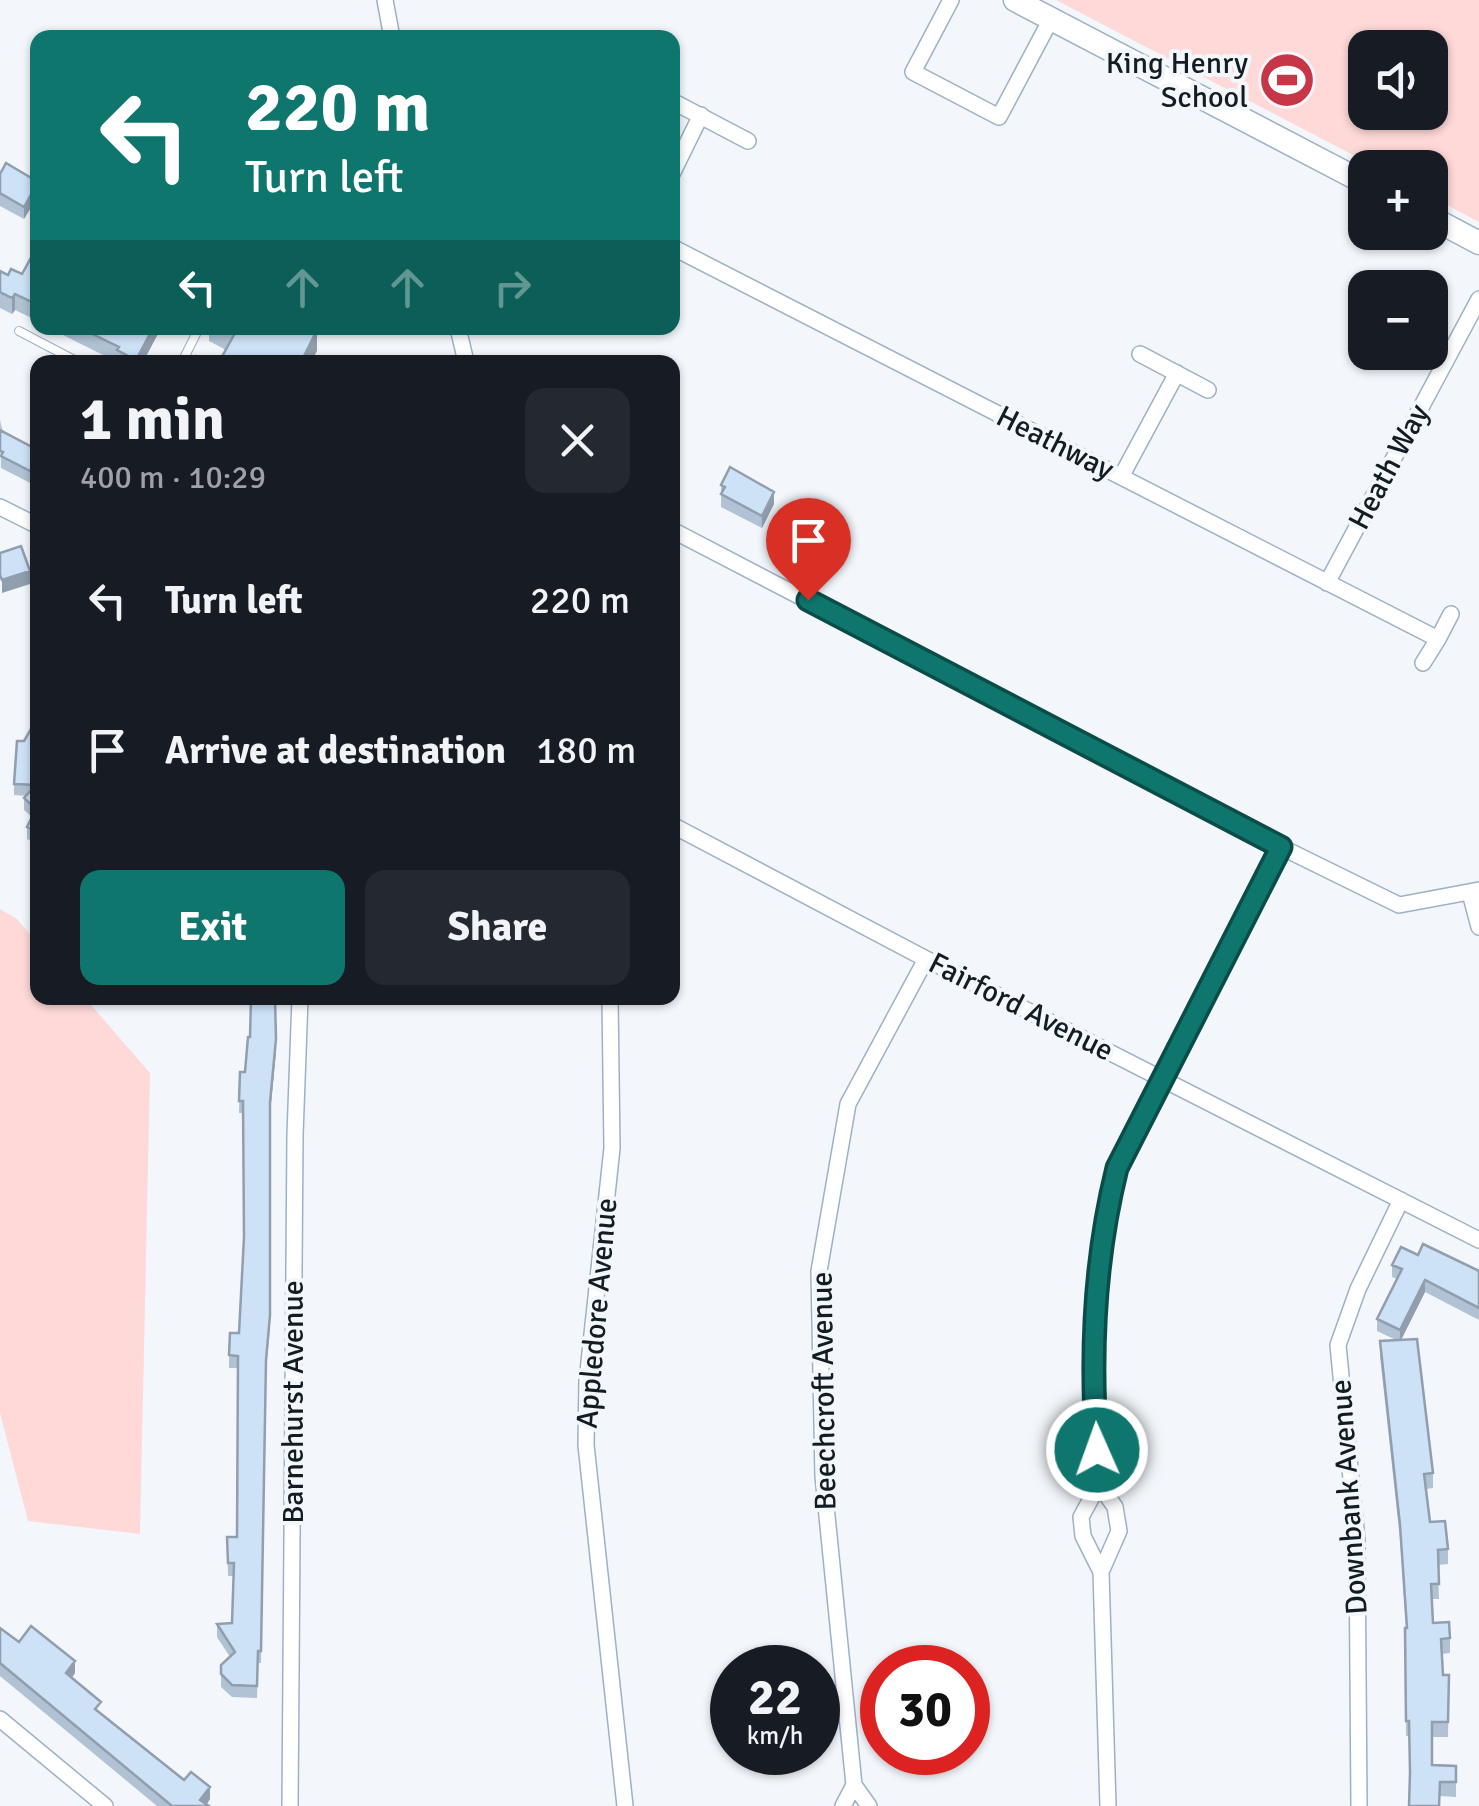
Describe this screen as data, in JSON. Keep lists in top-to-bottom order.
{
  "streets": {
    "street": [
      "Heathway",
      "Heath Way",
      "Fairford Avenue",
      "Appledore Avenue",
      "Beechcroft Avenue",
      "Barnehurst Avenue",
      "Downbank Avenue"
    ]
  },
  "crossings": [
    ["Heathway", "Heath Way"],
    ["Fairford Avenue", "Beechcroft Avenue"],
    ["Fairford Avenue", "Downbank Avenue"]
  ],
  "places": {
    "sports": ["King Henry School"]
  },
  "page": {
    "map_buttons": ["+", "−"],
    "turn": ["220 m", "Turn left"],
    "heading": ["1 min", "400 m · 10:29"],
    "list": [
      {
        "name": "Turn left",
        "value": "220 m"
      },
      {
        "name": "Arrive at destination",
        "value": "180 m"
      }
    ],
    "buttons": ["Exit", "Share"],
    "speed": "22 km/h",
    "limit": "30"
  }
}
